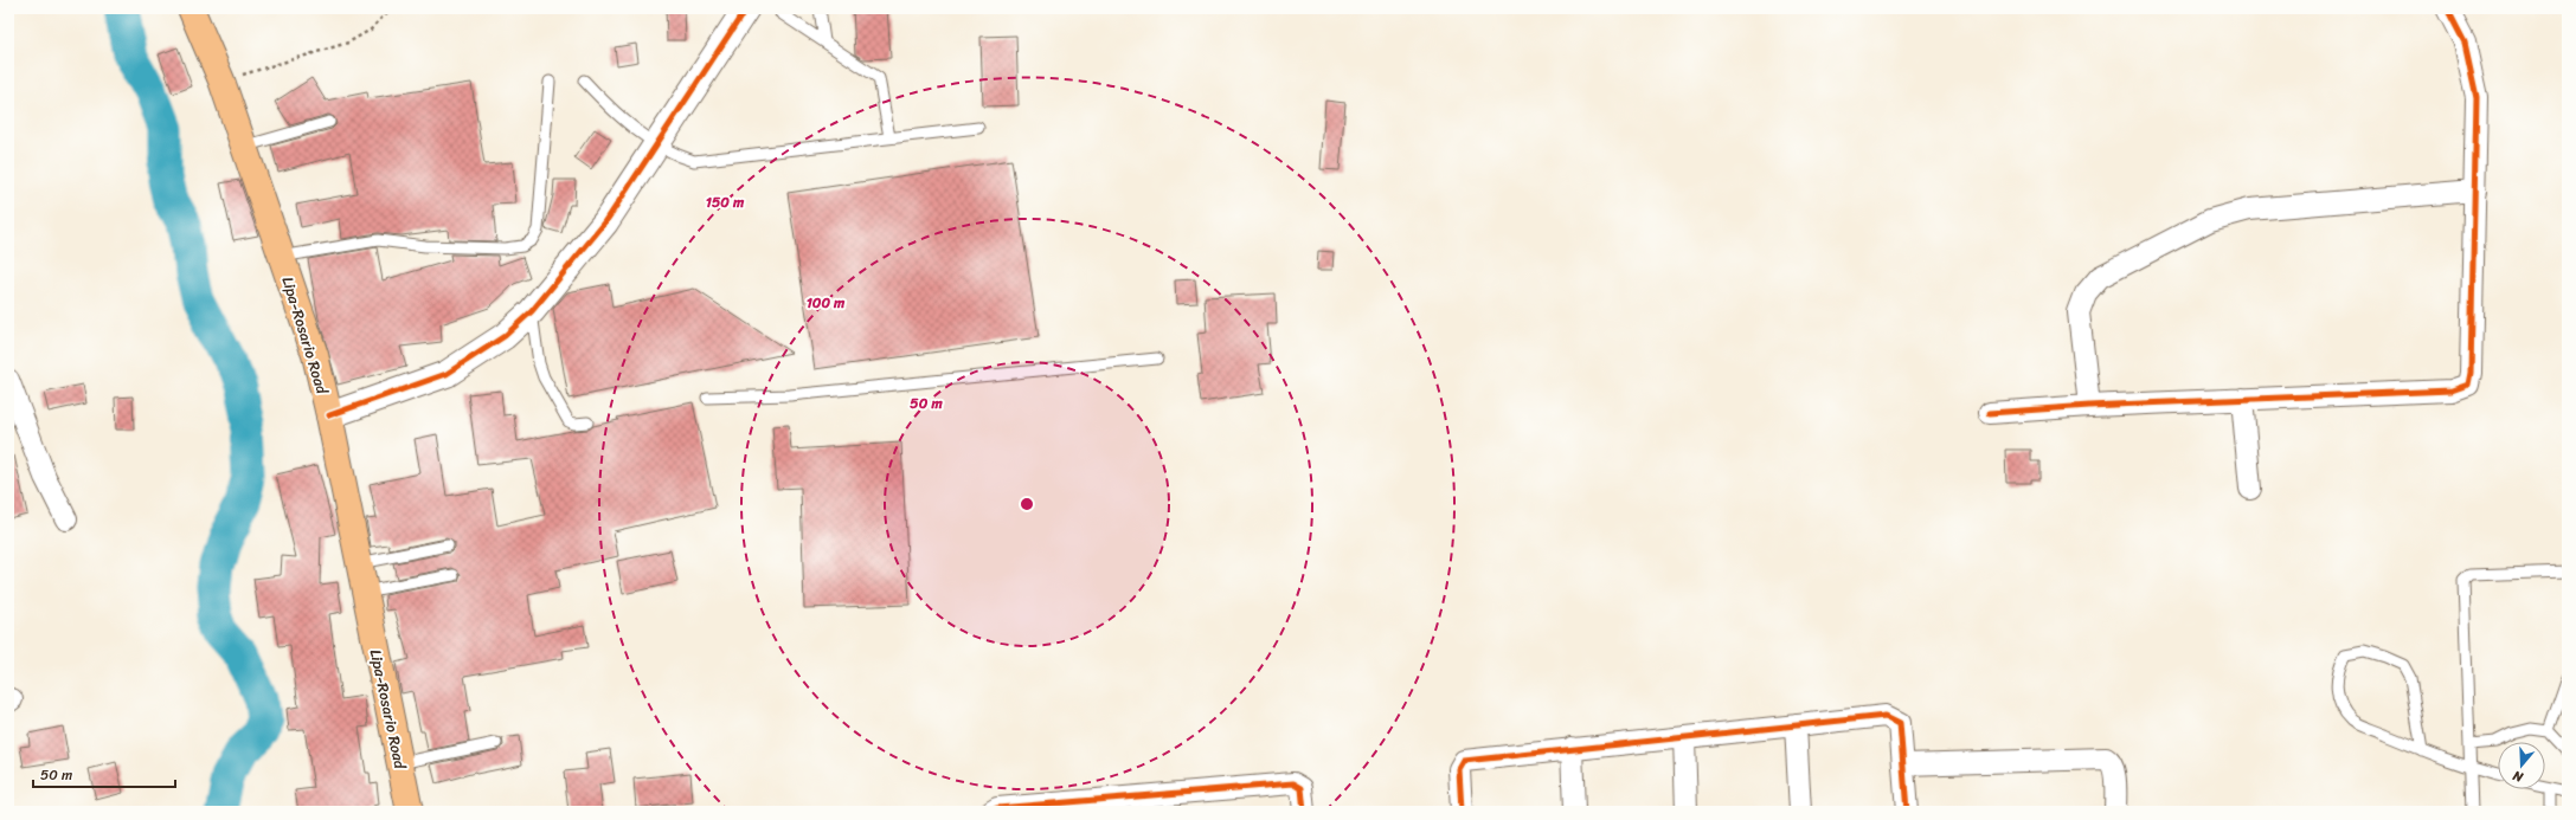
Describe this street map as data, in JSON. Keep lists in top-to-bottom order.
{
  "streets": {
    "main road": ["Lipa-Rosario Road"]
  },
  "scale_bar": "50 m",
  "north": "bottom",
  "rings": ["150 m", "100 m", "50 m"]
}
